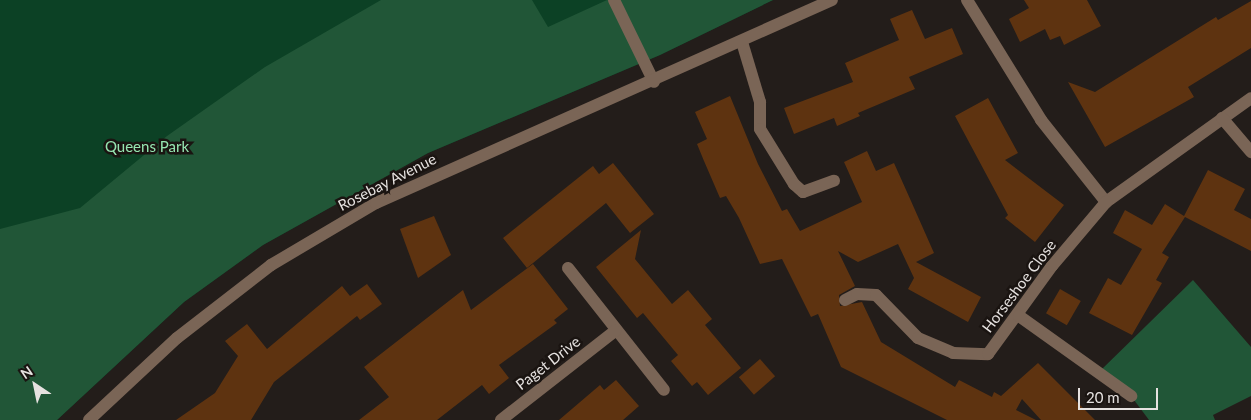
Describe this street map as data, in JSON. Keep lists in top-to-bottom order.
{
  "streets": {
    "street": ["Rosebay Avenue", "Horseshoe Close", "Paget Drive"]
  },
  "parks": ["Queens Park"],
  "scale_bar": "20 m",
  "north": "top left"
}
